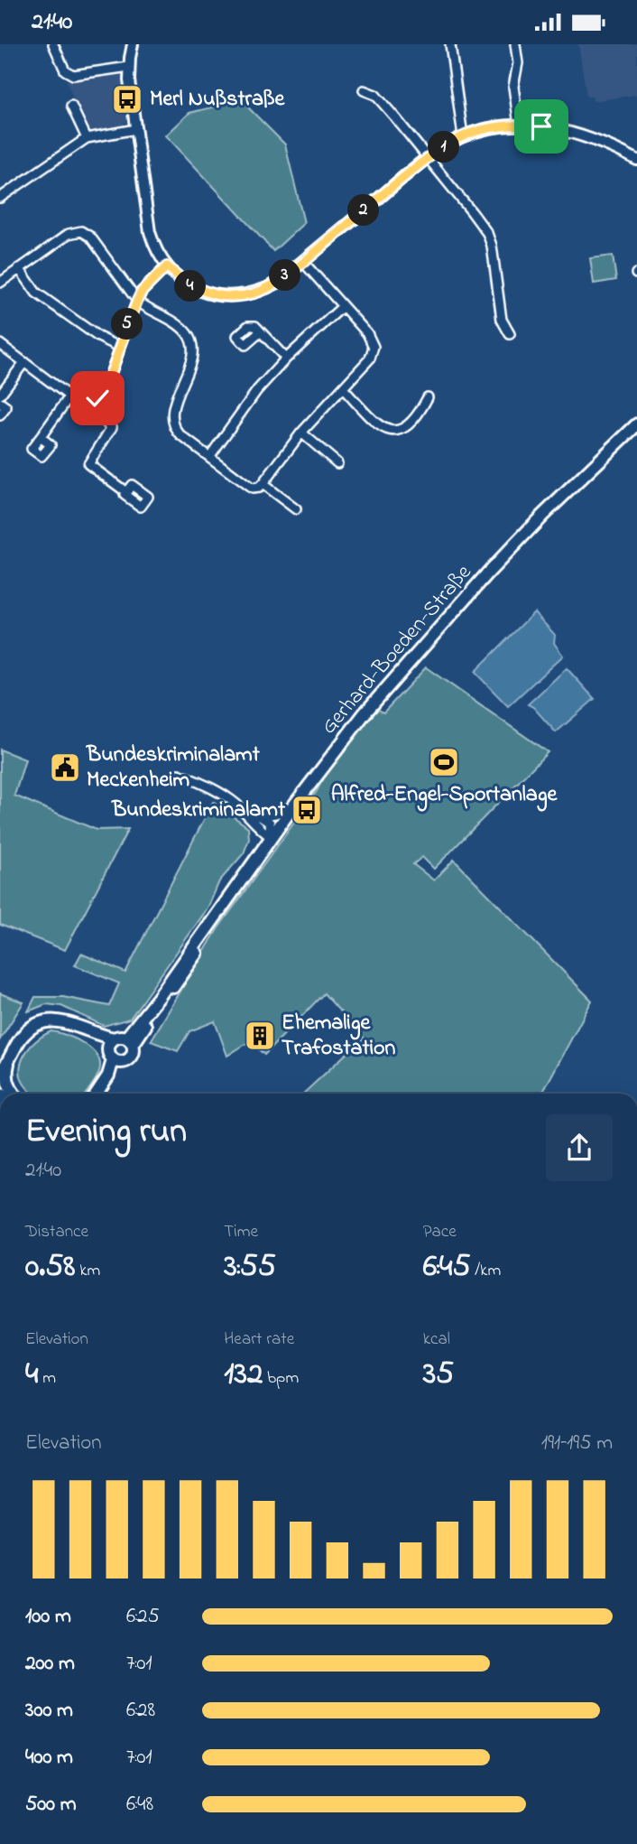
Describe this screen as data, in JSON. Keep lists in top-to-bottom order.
{
  "streets": {
    "main road": ["Gerhard-Boeden-Straße"]
  },
  "places": {
    "bus stop": ["Merl Nußstraße", "Bundeskriminalamt"],
    "sports": ["Alfred-Engel-Sportanlage"],
    "public building": ["Bundeskriminalamt Meckenheim"],
    "building": ["Ehemalige Trafostation"]
  },
  "page": {
    "status": "21:40",
    "pins": [
      "1",
      "2",
      "3",
      "4",
      "5"
    ],
    "heading": ["Evening run", "21:40"],
    "stats": [
      ["Distance", "0.58 km"],
      ["Time", "3:55"],
      ["Pace", "6:45 /km"],
      ["Elevation", "4 m"],
      ["Heart rate", "132 bpm"],
      ["kcal", "35"]
    ],
    "chart": ["Elevation", "191–195 m"],
    "list": [
      {
        "name": "100 m",
        "note": "6:25"
      },
      {
        "name": "200 m",
        "note": "7:01"
      },
      {
        "name": "300 m",
        "note": "6:28"
      },
      {
        "name": "400 m",
        "note": "7:01"
      },
      {
        "name": "500 m",
        "note": "6:48"
      }
    ]
  }
}
